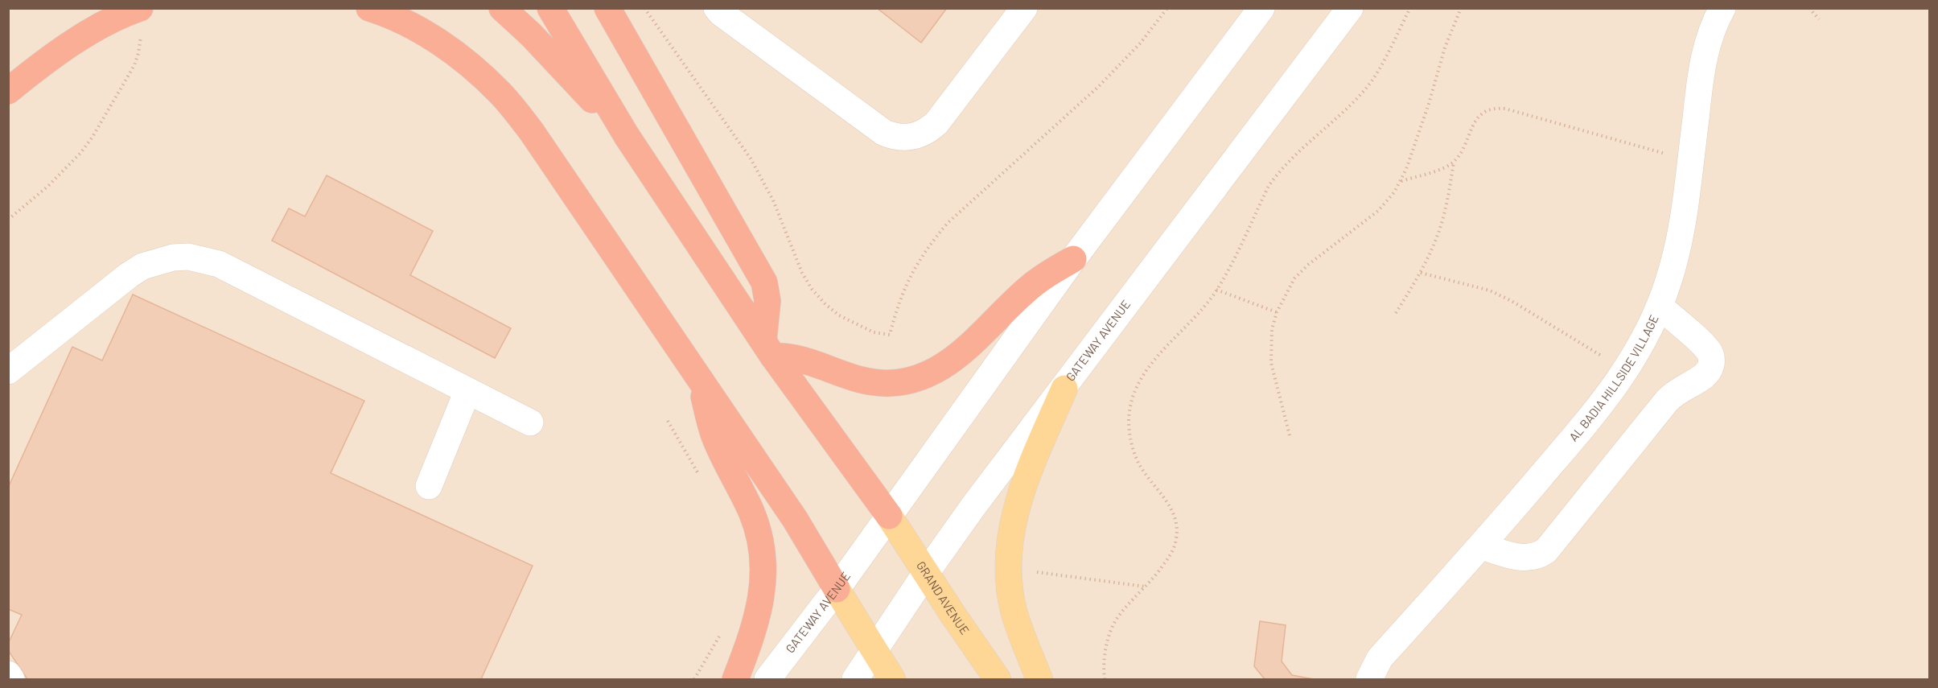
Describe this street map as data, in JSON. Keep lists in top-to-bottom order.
{
  "streets": {
    "main road": ["GRAND AVENUE"],
    "street": ["GATEWAY AVENUE", "AL BADIA HILLSIDE VILLAGE"]
  },
  "crossings": [
    ["GATEWAY AVENUE", "GRAND AVENUE"]
  ]
}
